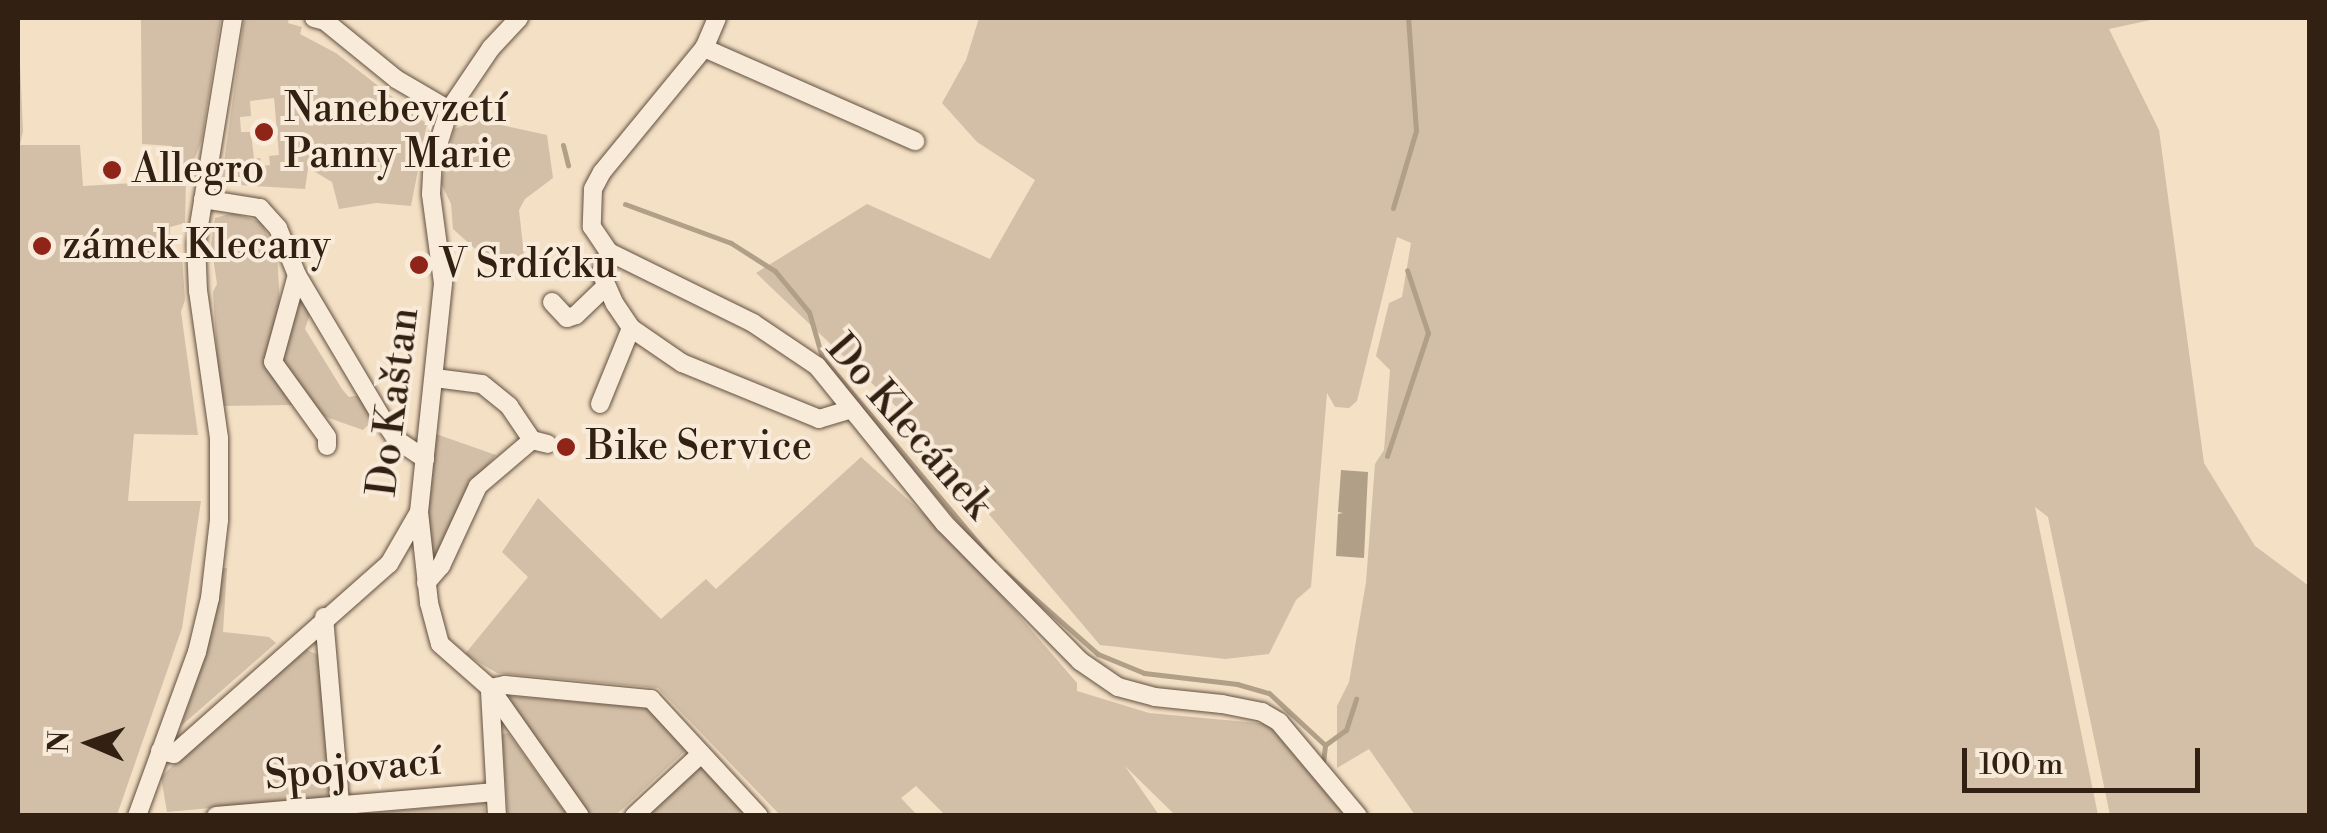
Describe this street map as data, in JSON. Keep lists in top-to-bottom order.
{
  "streets": {
    "street": ["Do Kaštan", "Do Klecánek", "Spojovací"]
  },
  "places": [
    "Nanebevzetí Panny Marie",
    "Allegro",
    "zámek Klecany",
    "V Srdíčku",
    "Bike Service"
  ],
  "scale_bar": "100 m",
  "north": "left"
}
